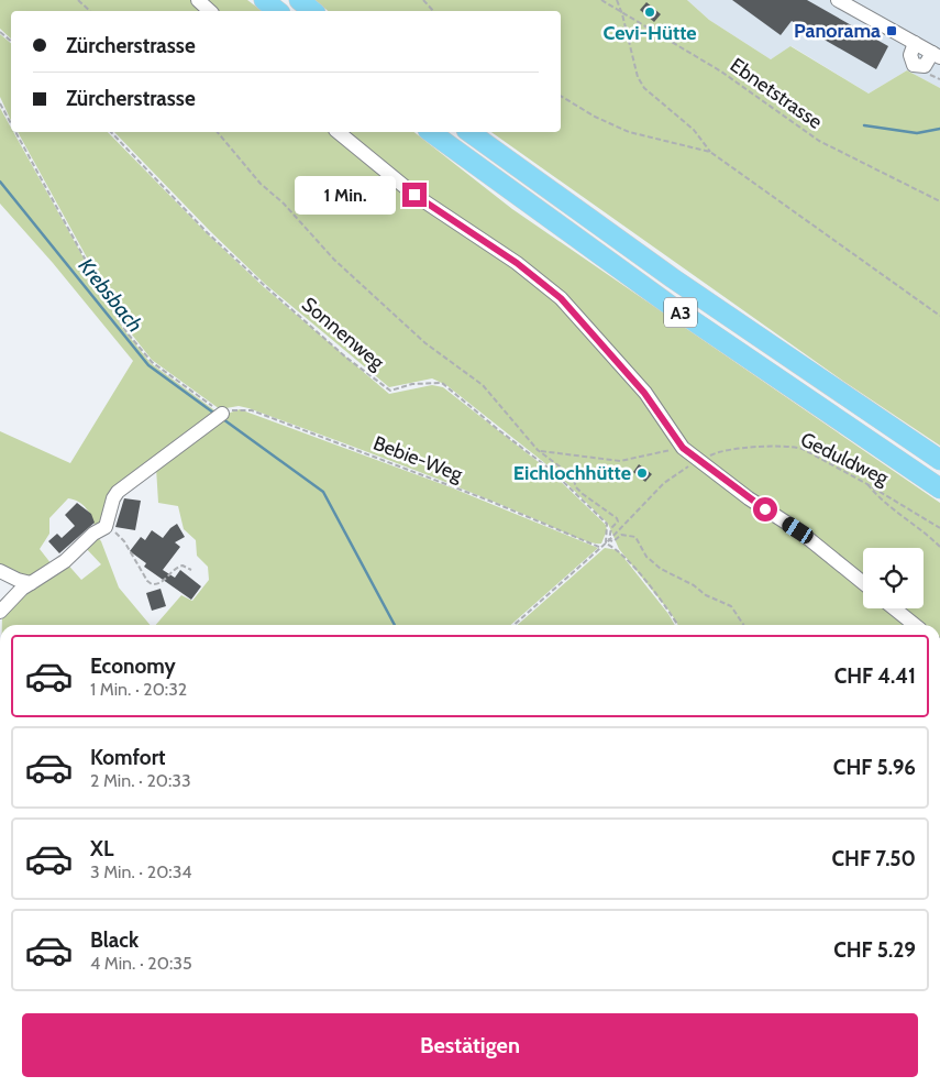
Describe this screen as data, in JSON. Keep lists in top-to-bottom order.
{
  "streets": {
    "highway": ["A3"],
    "path": [
      "Ebnetstrasse",
      "Sonnenweg",
      "Bebie-Weg",
      "Geduldweg"
    ]
  },
  "crossings": [
    ["Sonnenweg", "Geduldweg"],
    ["Bebie-Weg", "Geduldweg"]
  ],
  "water": ["Krebsbach"],
  "places": {
    "other": ["Cevi-Hütte", "Eichlochhütte"],
    "transit": ["Panorama"]
  },
  "page": {
    "banner": ["Zürcherstrasse", "Zürcherstrasse"],
    "bubble": "1 Min.",
    "list": [
      {
        "name": "Economy",
        "note": "1 Min. · 20:32",
        "value": "CHF 4.41"
      },
      {
        "name": "Komfort",
        "note": "2 Min. · 20:33",
        "value": "CHF 5.96"
      },
      {
        "name": "XL",
        "note": "3 Min. · 20:34",
        "value": "CHF 7.50"
      },
      {
        "name": "Black",
        "note": "4 Min. · 20:35",
        "value": "CHF 5.29"
      }
    ],
    "buttons": "Bestätigen"
  }
}
